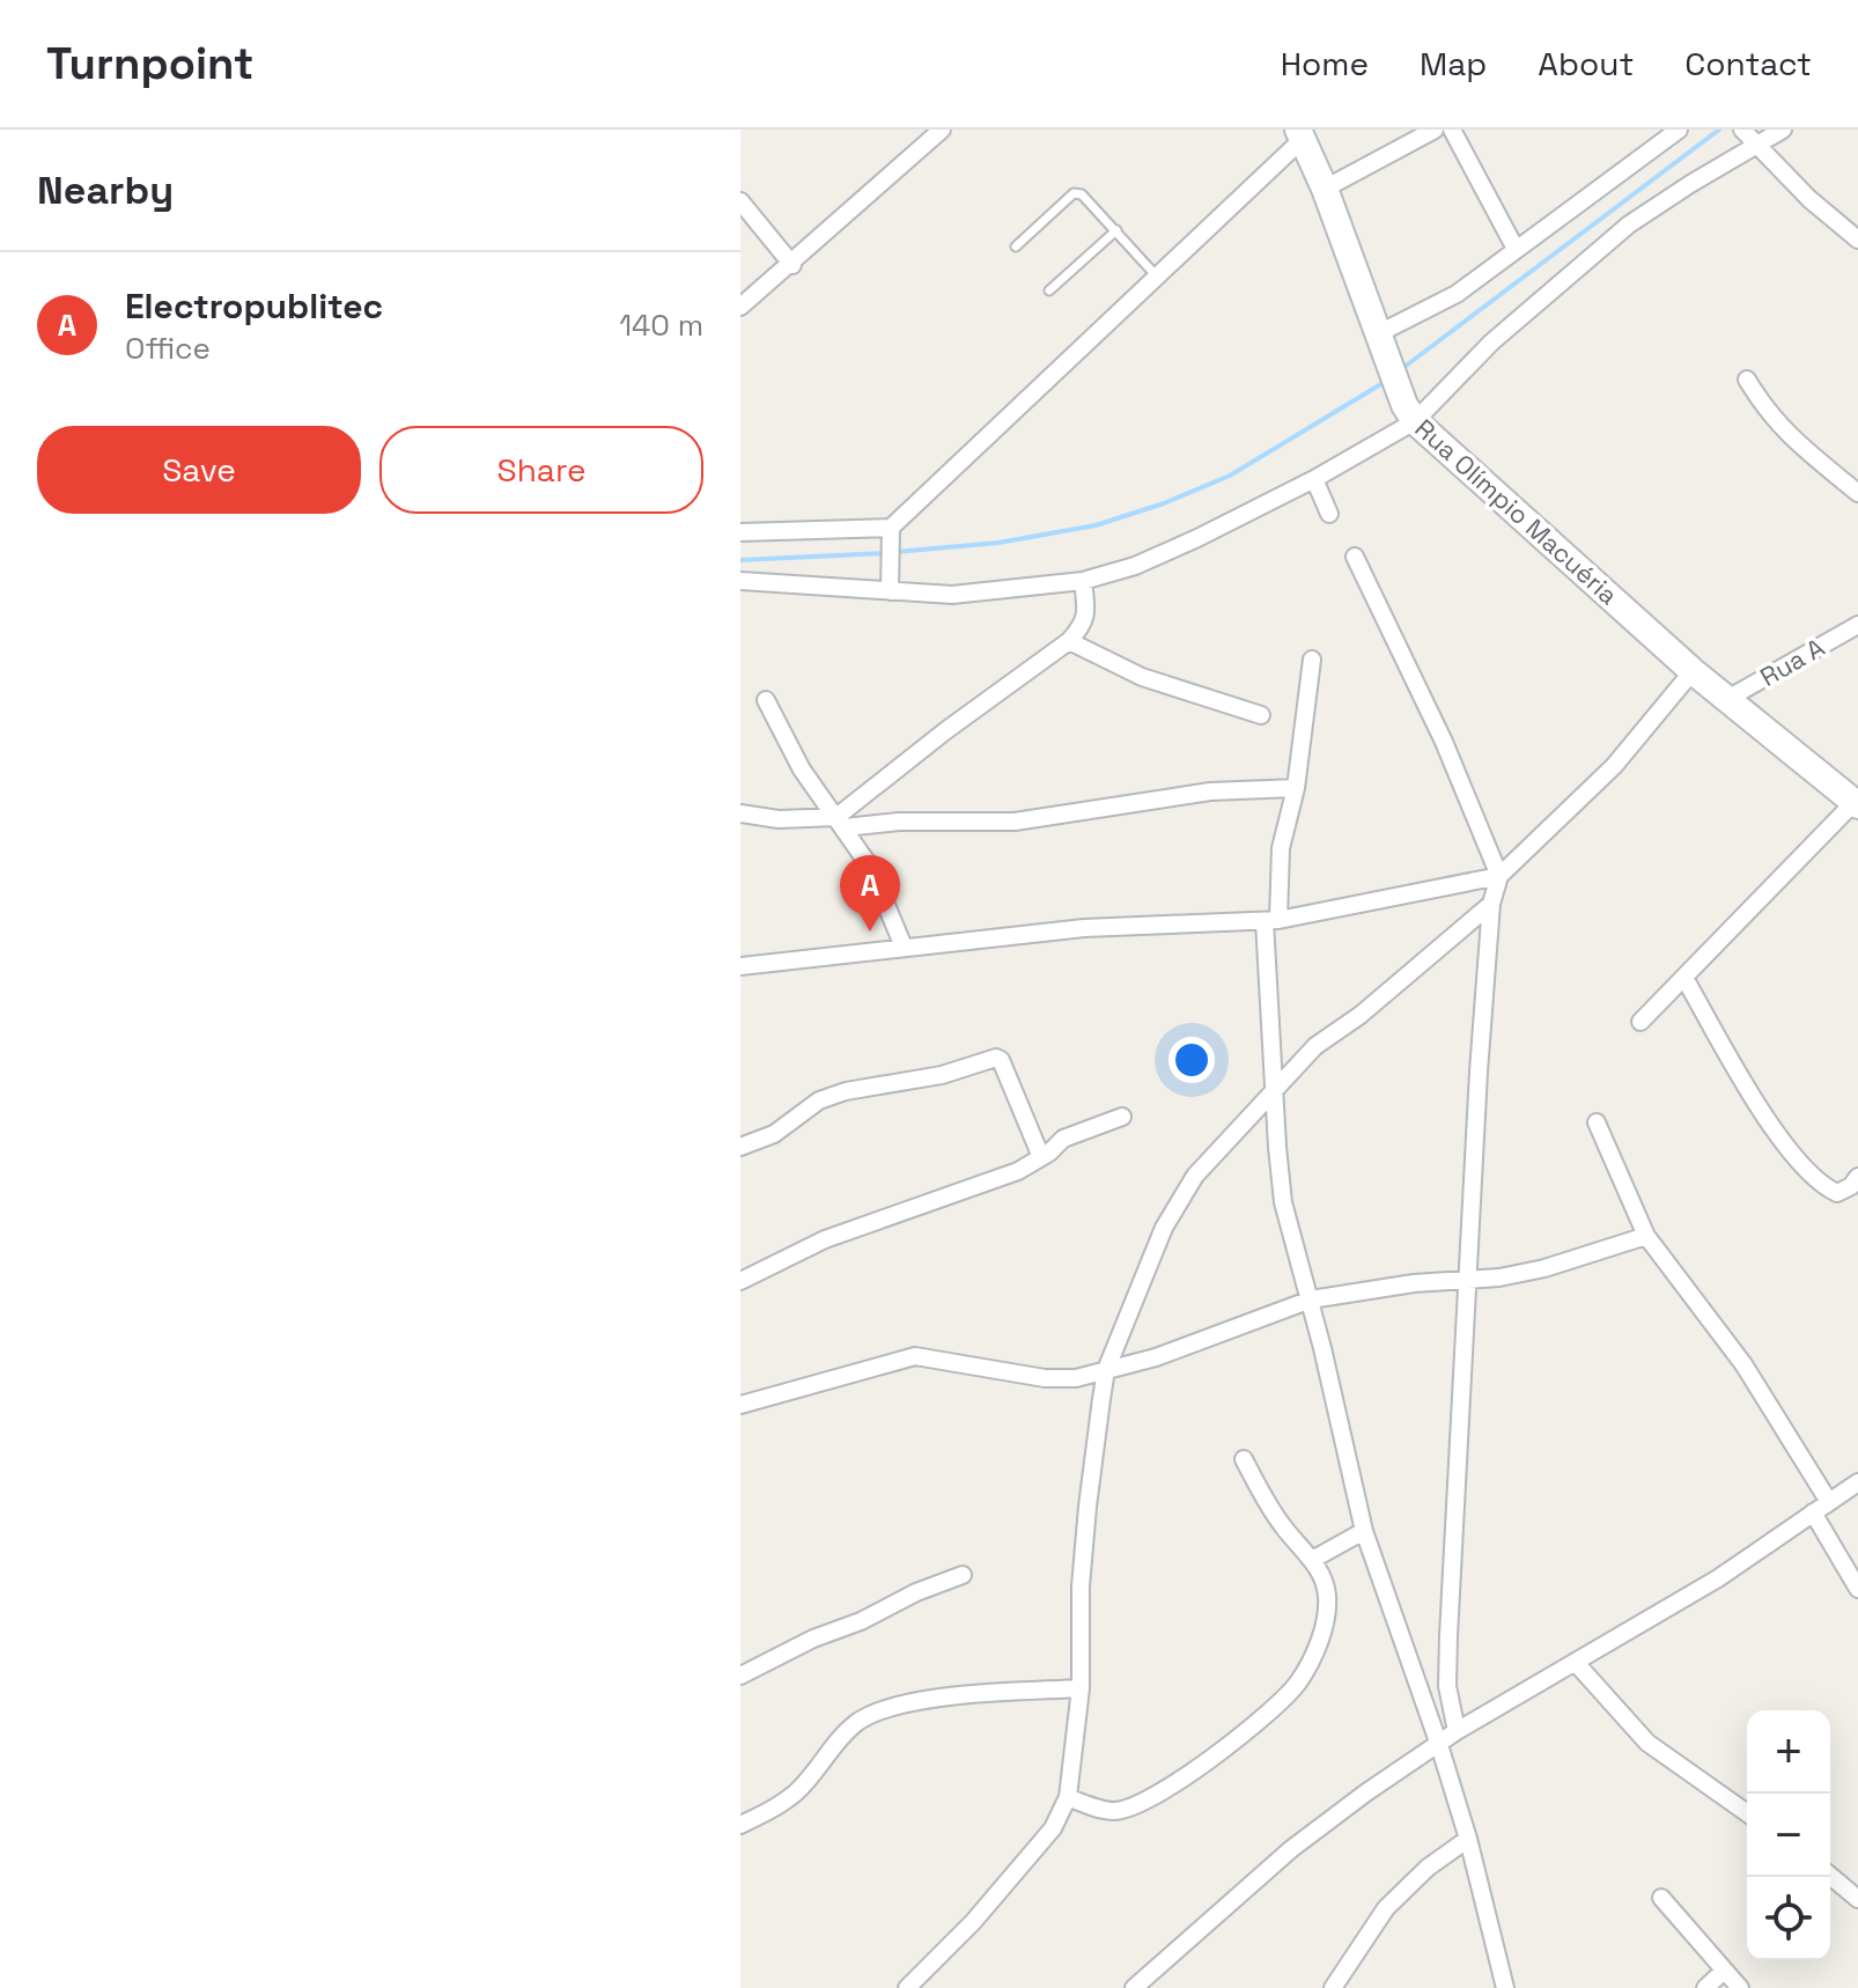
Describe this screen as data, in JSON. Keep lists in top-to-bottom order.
{
  "streets": {
    "street": ["Rua Olímpio Macuéria", "Rua A"]
  },
  "crossings": [
    ["Rua Olímpio Macuéria", "Rua A"]
  ],
  "page": {
    "header": "Turnpoint",
    "nav": [
      "Home",
      "Map",
      "About",
      "Contact"
    ],
    "heading": "Nearby",
    "list": [
      {
        "mark": "A",
        "name": "Electropublitec",
        "note": "Office",
        "value": "140 m"
      }
    ],
    "buttons": ["Save", "Share"],
    "pins": "A",
    "map_buttons": ["+", "−"]
  }
}
